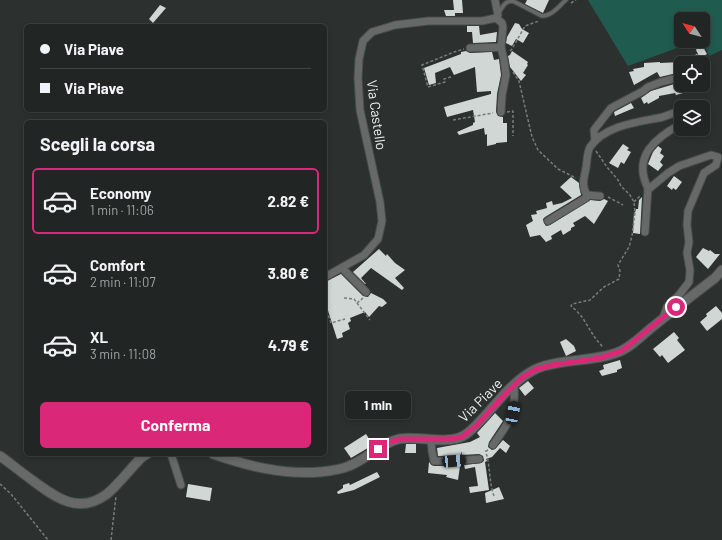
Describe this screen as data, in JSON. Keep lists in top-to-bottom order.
{
  "streets": {
    "street": ["Via Castello", "Via Piave"]
  },
  "north": "top left",
  "page": {
    "banner": ["Via Piave", "Via Piave"],
    "heading": "Scegli la corsa",
    "list": [
      {
        "name": "Economy",
        "note": "1 min · 11:06",
        "value": "2.82 €"
      },
      {
        "name": "Comfort",
        "note": "2 min · 11:07",
        "value": "3.80 €"
      },
      {
        "name": "XL",
        "note": "3 min · 11:08",
        "value": "4.79 €"
      }
    ],
    "bubble": "1 min",
    "buttons": "Conferma"
  }
}
